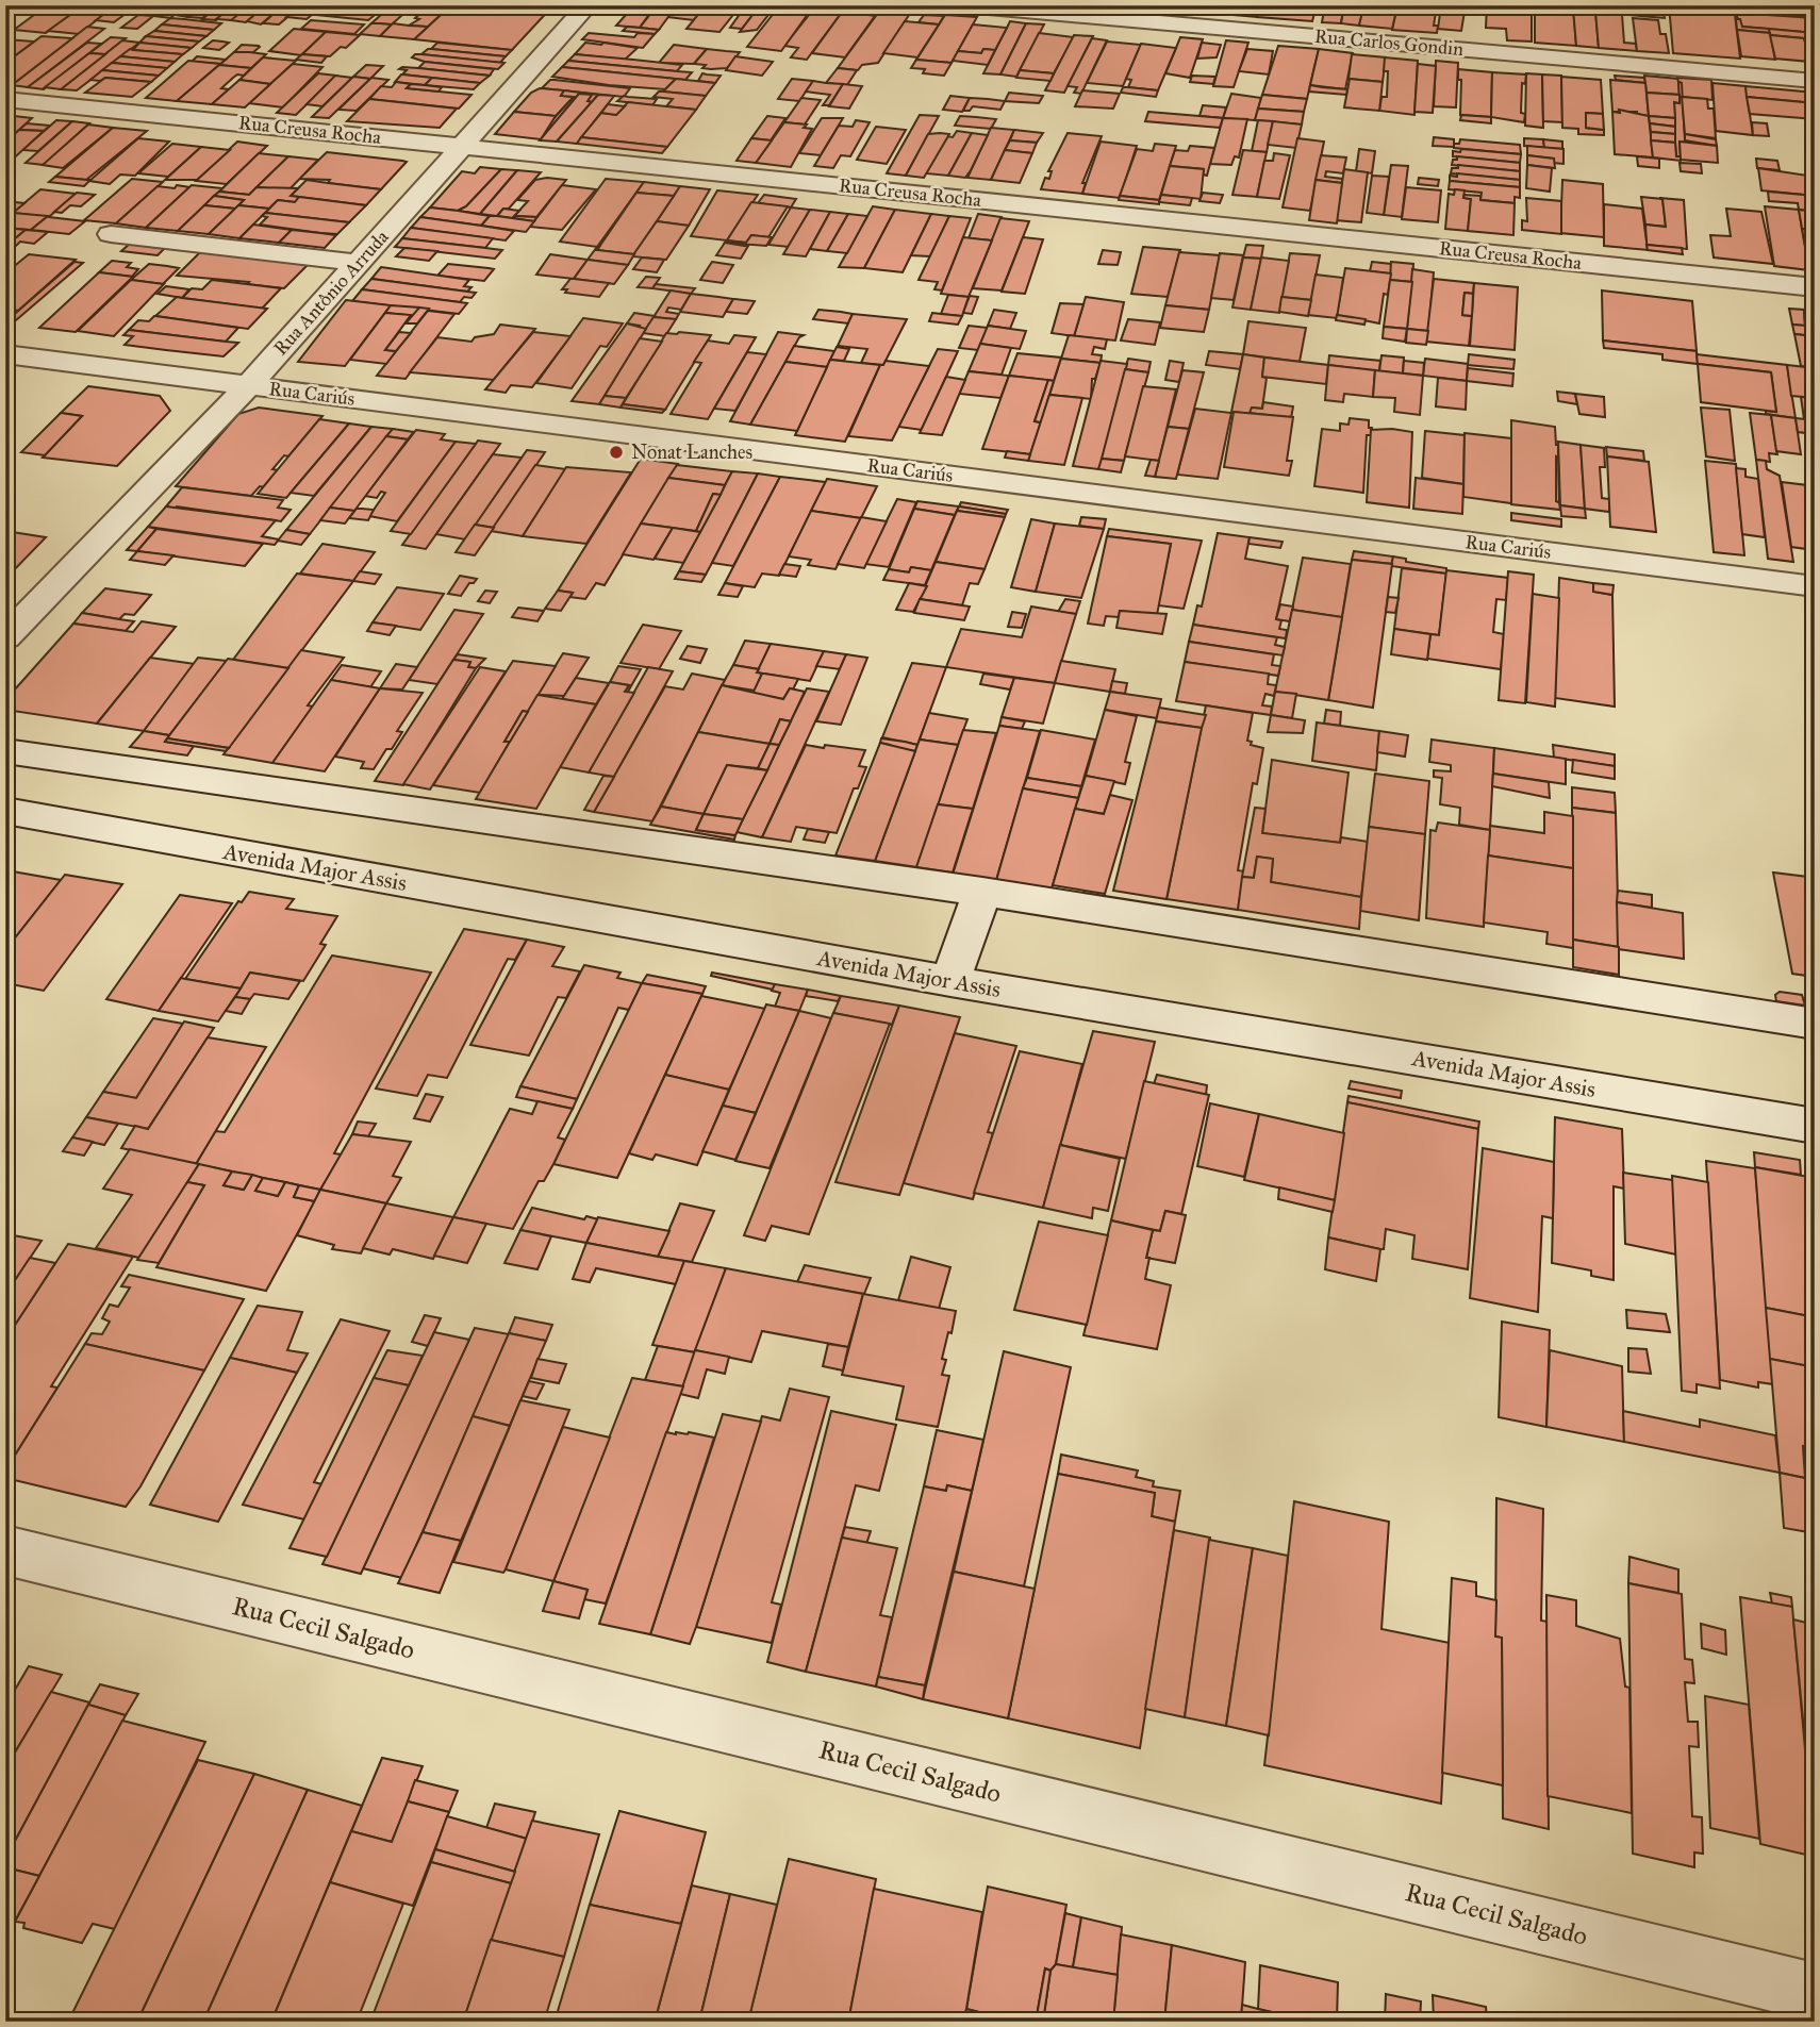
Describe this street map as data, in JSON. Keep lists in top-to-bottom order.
{
  "streets": {
    "street": [
      "Rua Carlos Gondin",
      "Rua Creusa Rocha",
      "Rua Antônio Arruda",
      "Rua Cariús",
      "Avenida Major Assis",
      "Rua Cecil Salgado"
    ]
  },
  "crossings": [
    ["Rua Creusa Rocha", "Rua Antônio Arruda"],
    ["Rua Antônio Arruda", "Rua Cariús"]
  ],
  "places": ["Nonat Lanches"]
}
